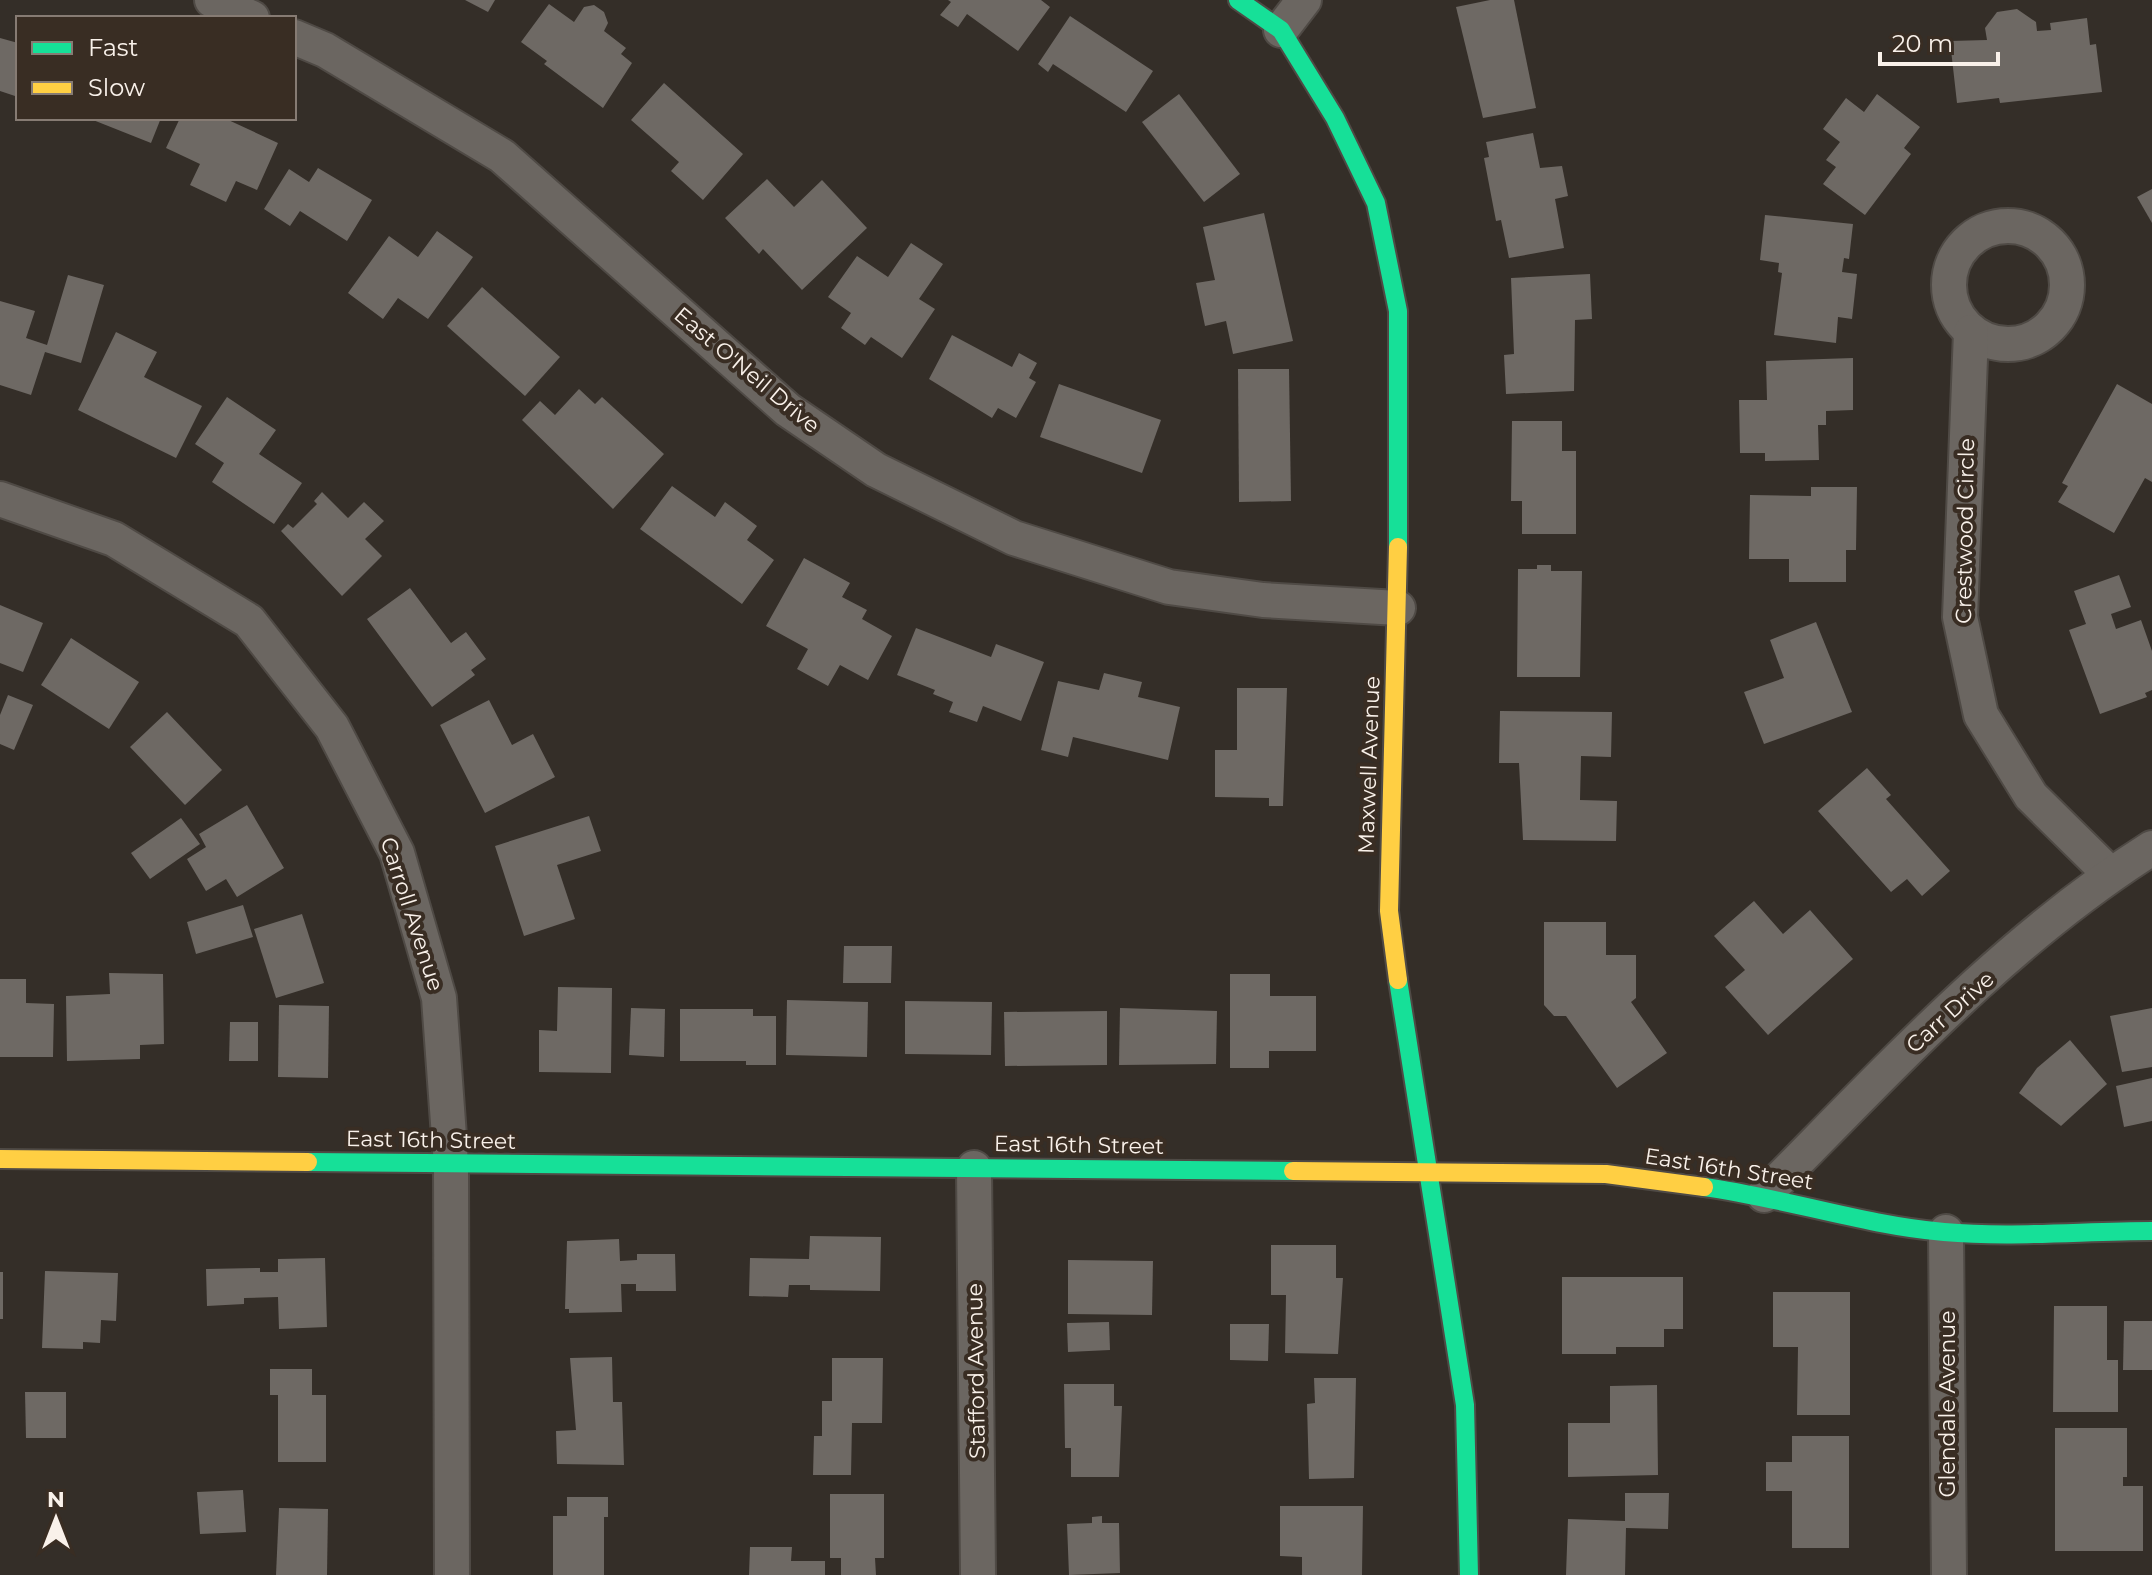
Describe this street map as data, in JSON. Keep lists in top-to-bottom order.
{
  "streets": {
    "street": [
      "East O'Neil Drive",
      "Crestwood Circle",
      "Maxwell Avenue",
      "Carroll Avenue",
      "Carr Drive",
      "East 16th Street",
      "Stafford Avenue",
      "Glendale Avenue"
    ]
  },
  "crossings": [
    ["East O'Neil Drive", "Maxwell Avenue"],
    ["Crestwood Circle", "Carr Drive"],
    ["Maxwell Avenue", "East 16th Street"],
    ["Carroll Avenue", "East 16th Street"],
    ["Carr Drive", "East 16th Street"],
    ["East 16th Street", "Stafford Avenue"],
    ["East 16th Street", "Glendale Avenue"]
  ],
  "legend": ["Fast", "Slow"],
  "scale_bar": "20 m",
  "north": "top"
}
